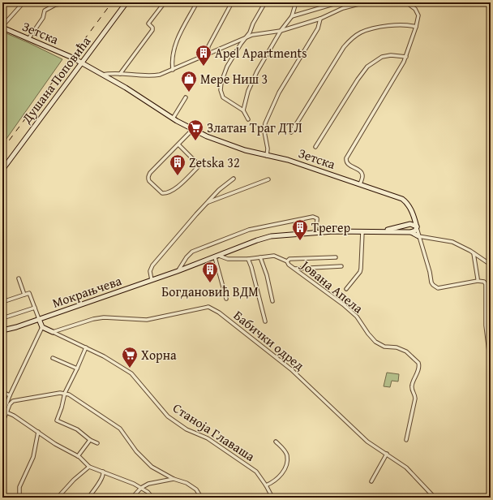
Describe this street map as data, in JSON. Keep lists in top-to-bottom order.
{
  "streets": {
    "street": [
      "Зетска",
      "Душана Поповића",
      "Јована Апела",
      "Мокрањчева",
      "Бабички одред",
      "Станоја Главаша"
    ]
  },
  "crossings": [
    ["Зетска", "Душана Поповића"],
    ["Зетска", "Мокрањчева"],
    ["Јована Апела", "Мокрањчева"],
    ["Бабички одред", "Станоја Главаша"]
  ],
  "places": {
    "building": [
      "Apel Apartments",
      "Zetska 32",
      "Трегер",
      "Богдановић ВДМ"
    ],
    "shop": ["Мере Ниш 3"],
    "supermarket": ["Златан Траг ДТЛ", "Хорна"]
  }
}
